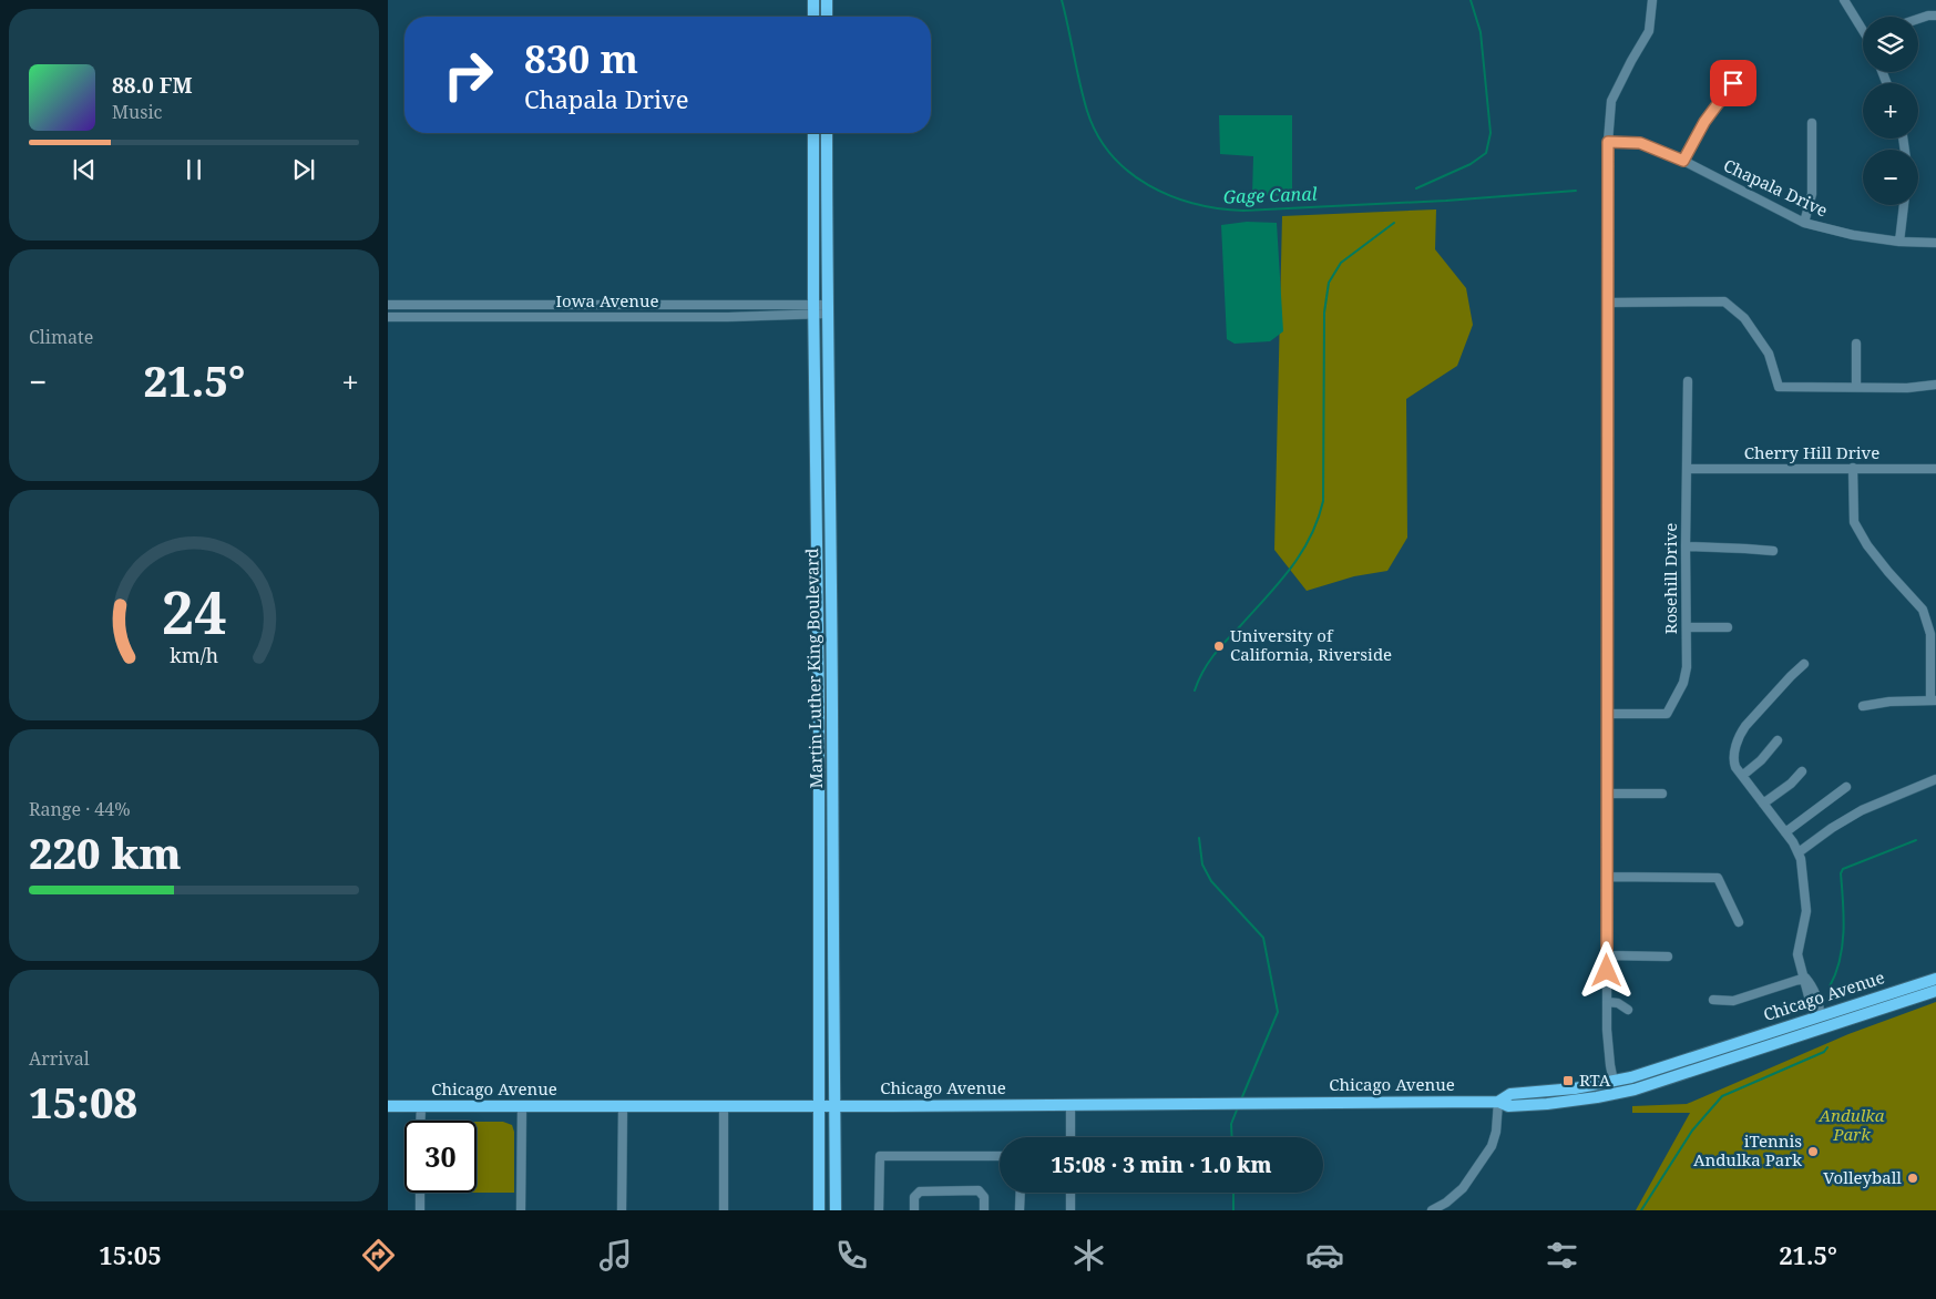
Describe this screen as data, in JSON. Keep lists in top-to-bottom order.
{
  "streets": {
    "main road": ["Martin Luther King Boulevard", "Chicago Avenue"],
    "street": [
      "Chapala Drive",
      "Iowa Avenue",
      "Cherry Hill Drive",
      "Rosehill Drive"
    ]
  },
  "crossings": [
    ["Iowa Avenue", "Martin Luther King Boulevard"],
    ["Cherry Hill Drive", "Rosehill Drive"],
    ["Martin Luther King Boulevard", "Chicago Avenue"]
  ],
  "water": ["Gage Canal"],
  "parks": ["Andulka Park"],
  "places": {
    "other": ["University of California, Riverside", "iTennis Andulka Park", "Volleyball"],
    "transit": ["RTA"]
  },
  "page": {
    "map_buttons": ["+", "−"],
    "turn": ["830 m", "Chapala Drive"],
    "song": ["88.0 FM", "Music"],
    "tile": [
      "Climate",
      ["Range · 44%", "220 km"],
      ["Arrival", "15:08"]
    ],
    "heat": ["−", "21.5°", "+"],
    "limit": "30",
    "trip": "15:08 · 3 min · 1.0 km",
    "tabs": ["15:05", "21.5°"],
    "gauge": ["24", "km/h"]
  }
}
